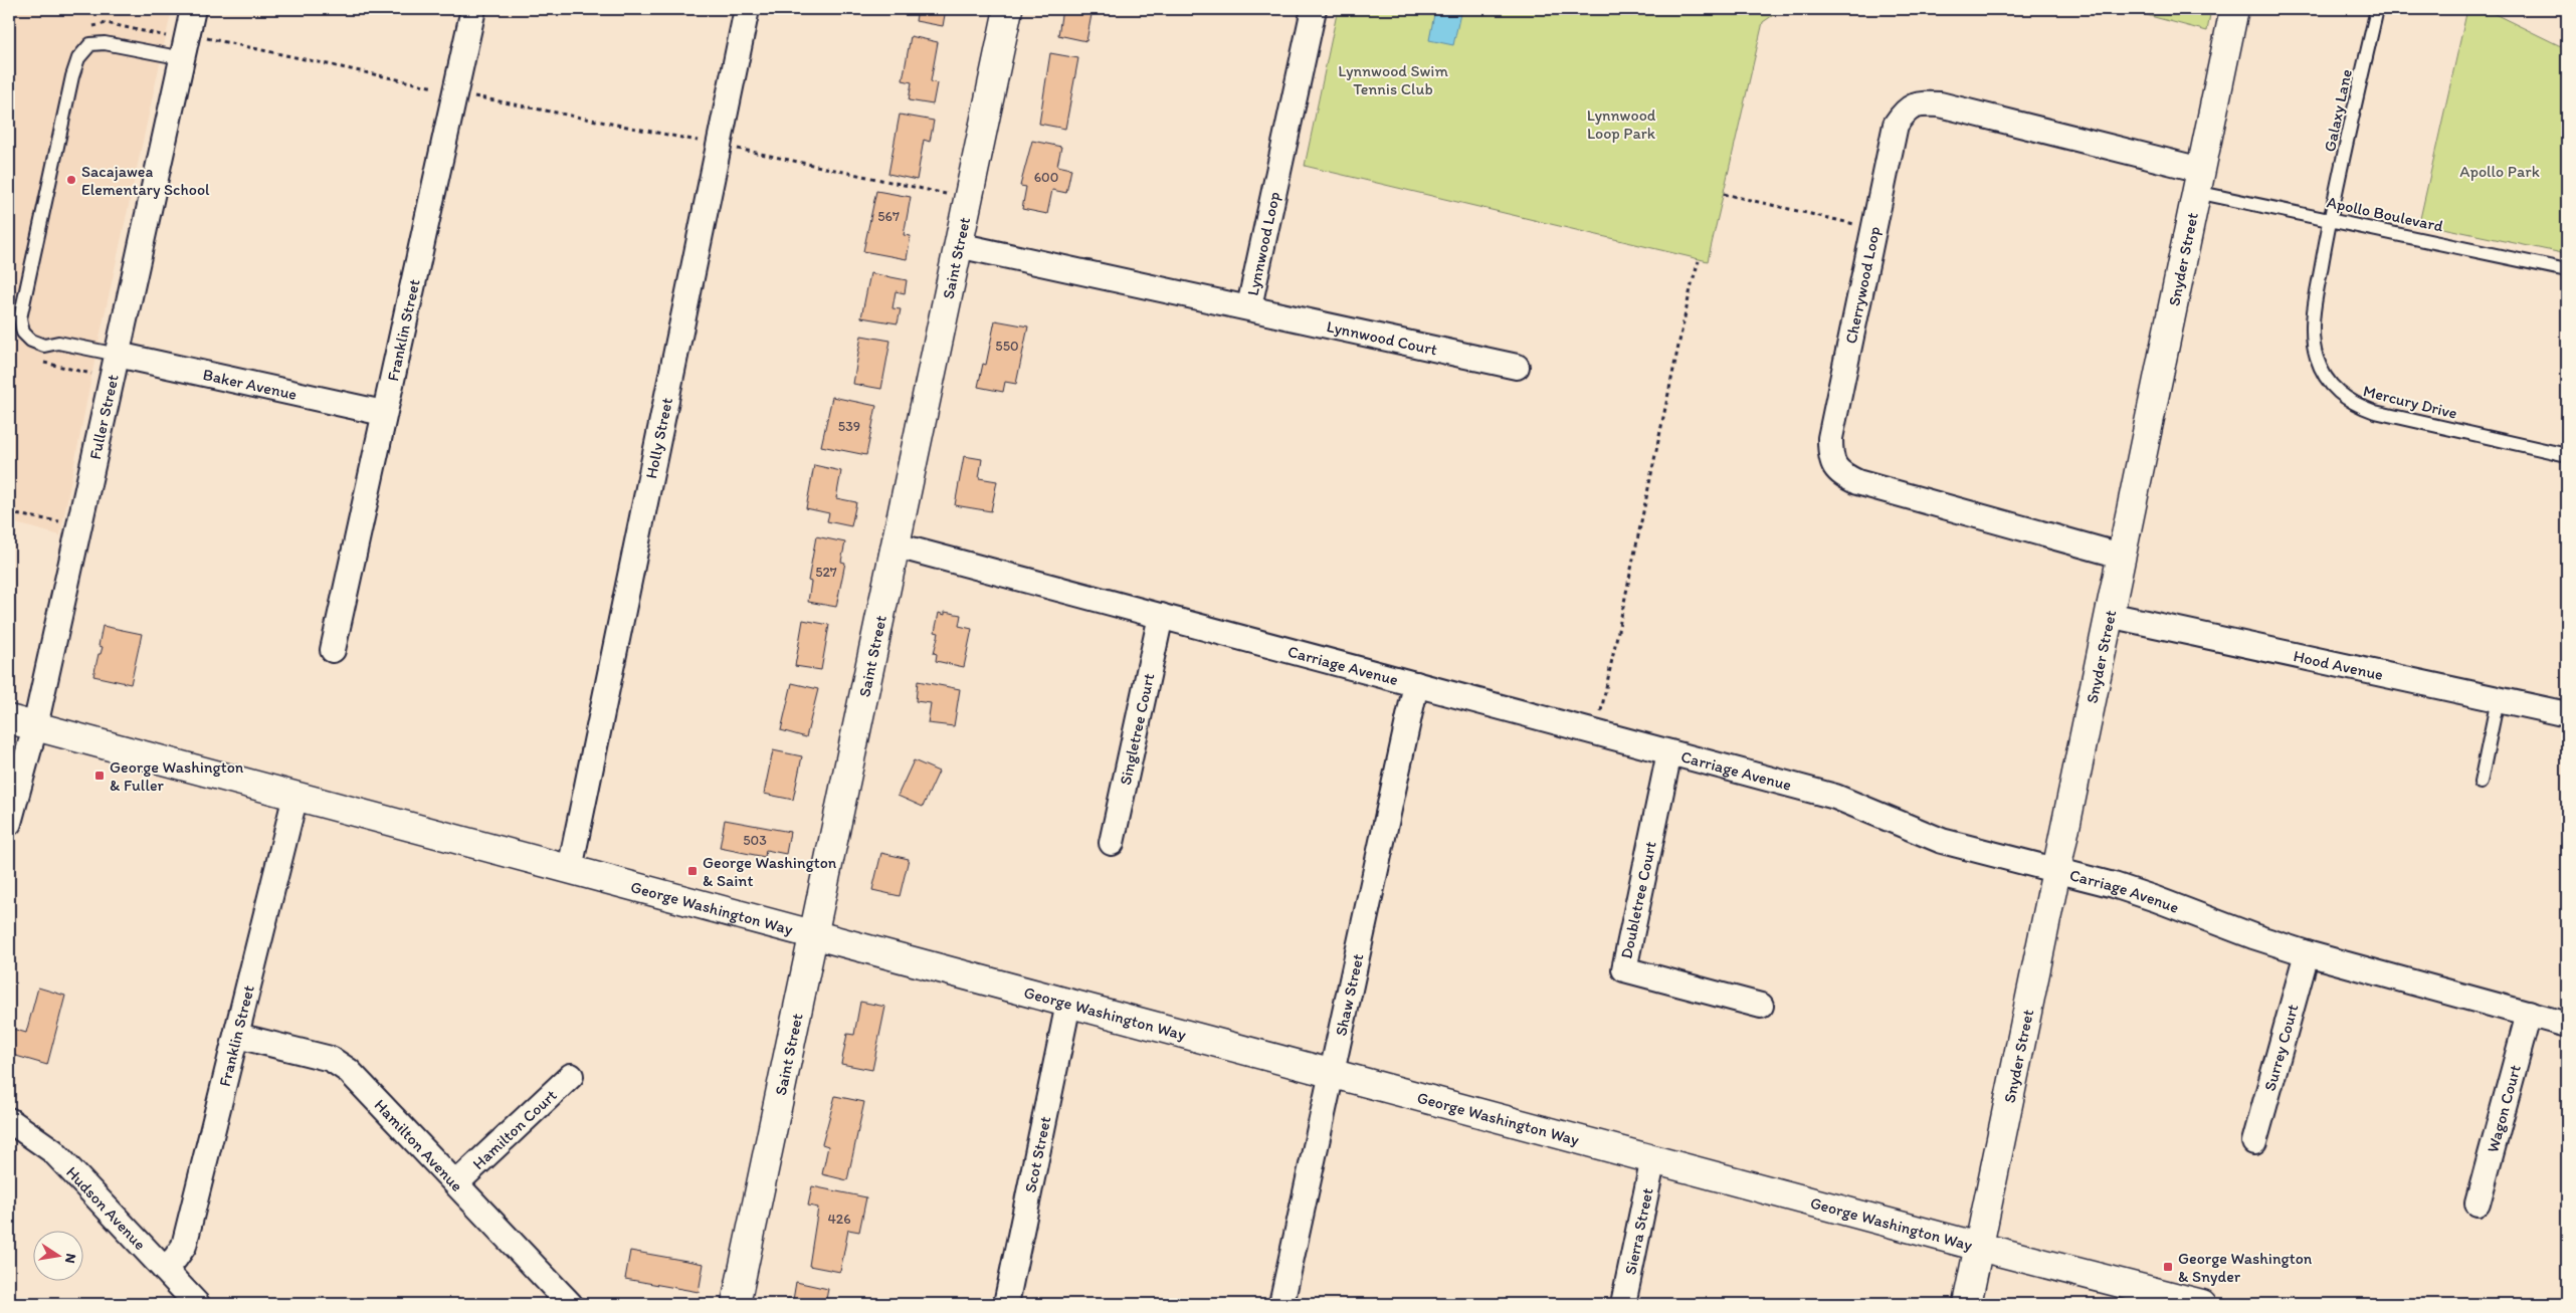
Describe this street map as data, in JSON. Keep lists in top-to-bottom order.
{
  "streets": {
    "street": [
      "Lynnwood Loop",
      "Saint Street",
      "Snyder Street",
      "Cherrywood Loop",
      "Franklin Street",
      "Lynnwood Court",
      "Baker Avenue",
      "Fuller Street",
      "Holly Street",
      "Carriage Avenue",
      "Hood Avenue",
      "Singletree Court",
      "Doubletree Court",
      "George Washington Way",
      "Shaw Street",
      "Surrey Court",
      "Wagon Court",
      "Hamilton Court",
      "Hamilton Avenue",
      "Scot Street",
      "Hudson Avenue",
      "Sierra Street"
    ],
    "lane": ["Galaxy Lane", "Apollo Boulevard", "Mercury Drive"]
  },
  "crossings": [
    ["Galaxy Lane", "Apollo Boulevard"],
    ["Galaxy Lane", "Mercury Drive"],
    ["Apollo Boulevard", "Snyder Street"],
    ["Apollo Boulevard", "Cherrywood Loop"],
    ["Apollo Boulevard", "Mercury Drive"],
    ["Lynnwood Loop", "Saint Street"],
    ["Lynnwood Loop", "Lynnwood Court"],
    ["Saint Street", "Carriage Avenue"],
    ["Saint Street", "George Washington Way"],
    ["Snyder Street", "Cherrywood Loop"],
    ["Snyder Street", "Carriage Avenue"],
    ["Snyder Street", "Hood Avenue"],
    ["Snyder Street", "George Washington Way"],
    ["Franklin Street", "Baker Avenue"],
    ["Franklin Street", "George Washington Way"],
    ["Franklin Street", "Hamilton Avenue"],
    ["Franklin Street", "Hudson Avenue"],
    ["Baker Avenue", "Fuller Street"],
    ["Fuller Street", "George Washington Way"],
    ["Holly Street", "George Washington Way"],
    ["Carriage Avenue", "Singletree Court"],
    ["Carriage Avenue", "Doubletree Court"],
    ["Carriage Avenue", "Shaw Street"],
    ["Carriage Avenue", "Surrey Court"],
    ["Carriage Avenue", "Wagon Court"],
    ["George Washington Way", "Shaw Street"],
    ["George Washington Way", "Scot Street"],
    ["George Washington Way", "Sierra Street"],
    ["Hamilton Court", "Hamilton Avenue"]
  ],
  "parks": ["Lynnwood Swim Tennis Club", "Lynnwood Loop Park", "Apollo Park"],
  "places": {
    "other": ["Sacajawea Elementary School"],
    "transit": ["George Washington & Fuller", "George Washington & Saint", "George Washington & Snyder"]
  },
  "house_numbers": [
    "600",
    "567",
    "550",
    "539",
    "527",
    "503",
    "426"
  ],
  "north": "right"
}
